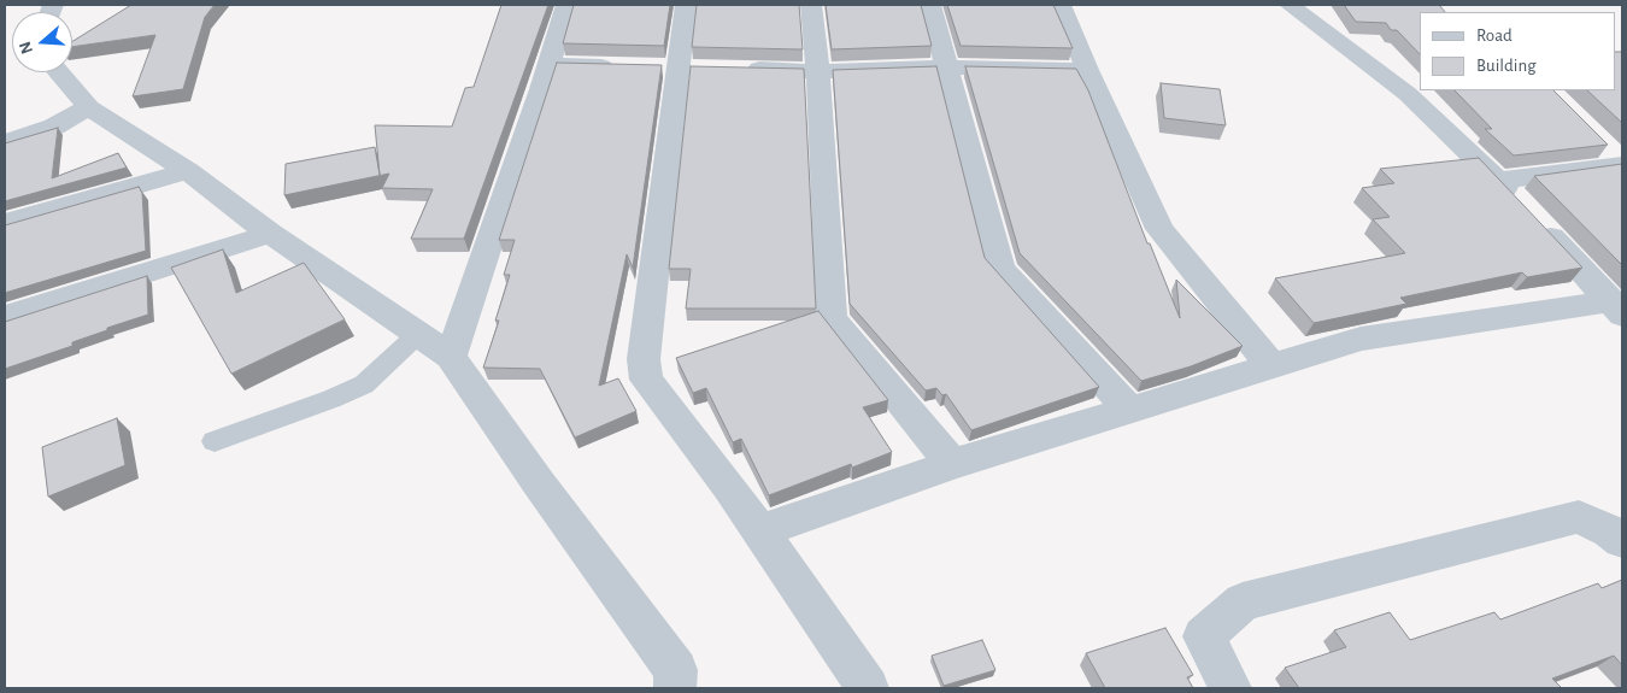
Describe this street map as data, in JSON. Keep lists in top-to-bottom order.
{
  "legend": ["Road", "Building"],
  "north": "left"
}
